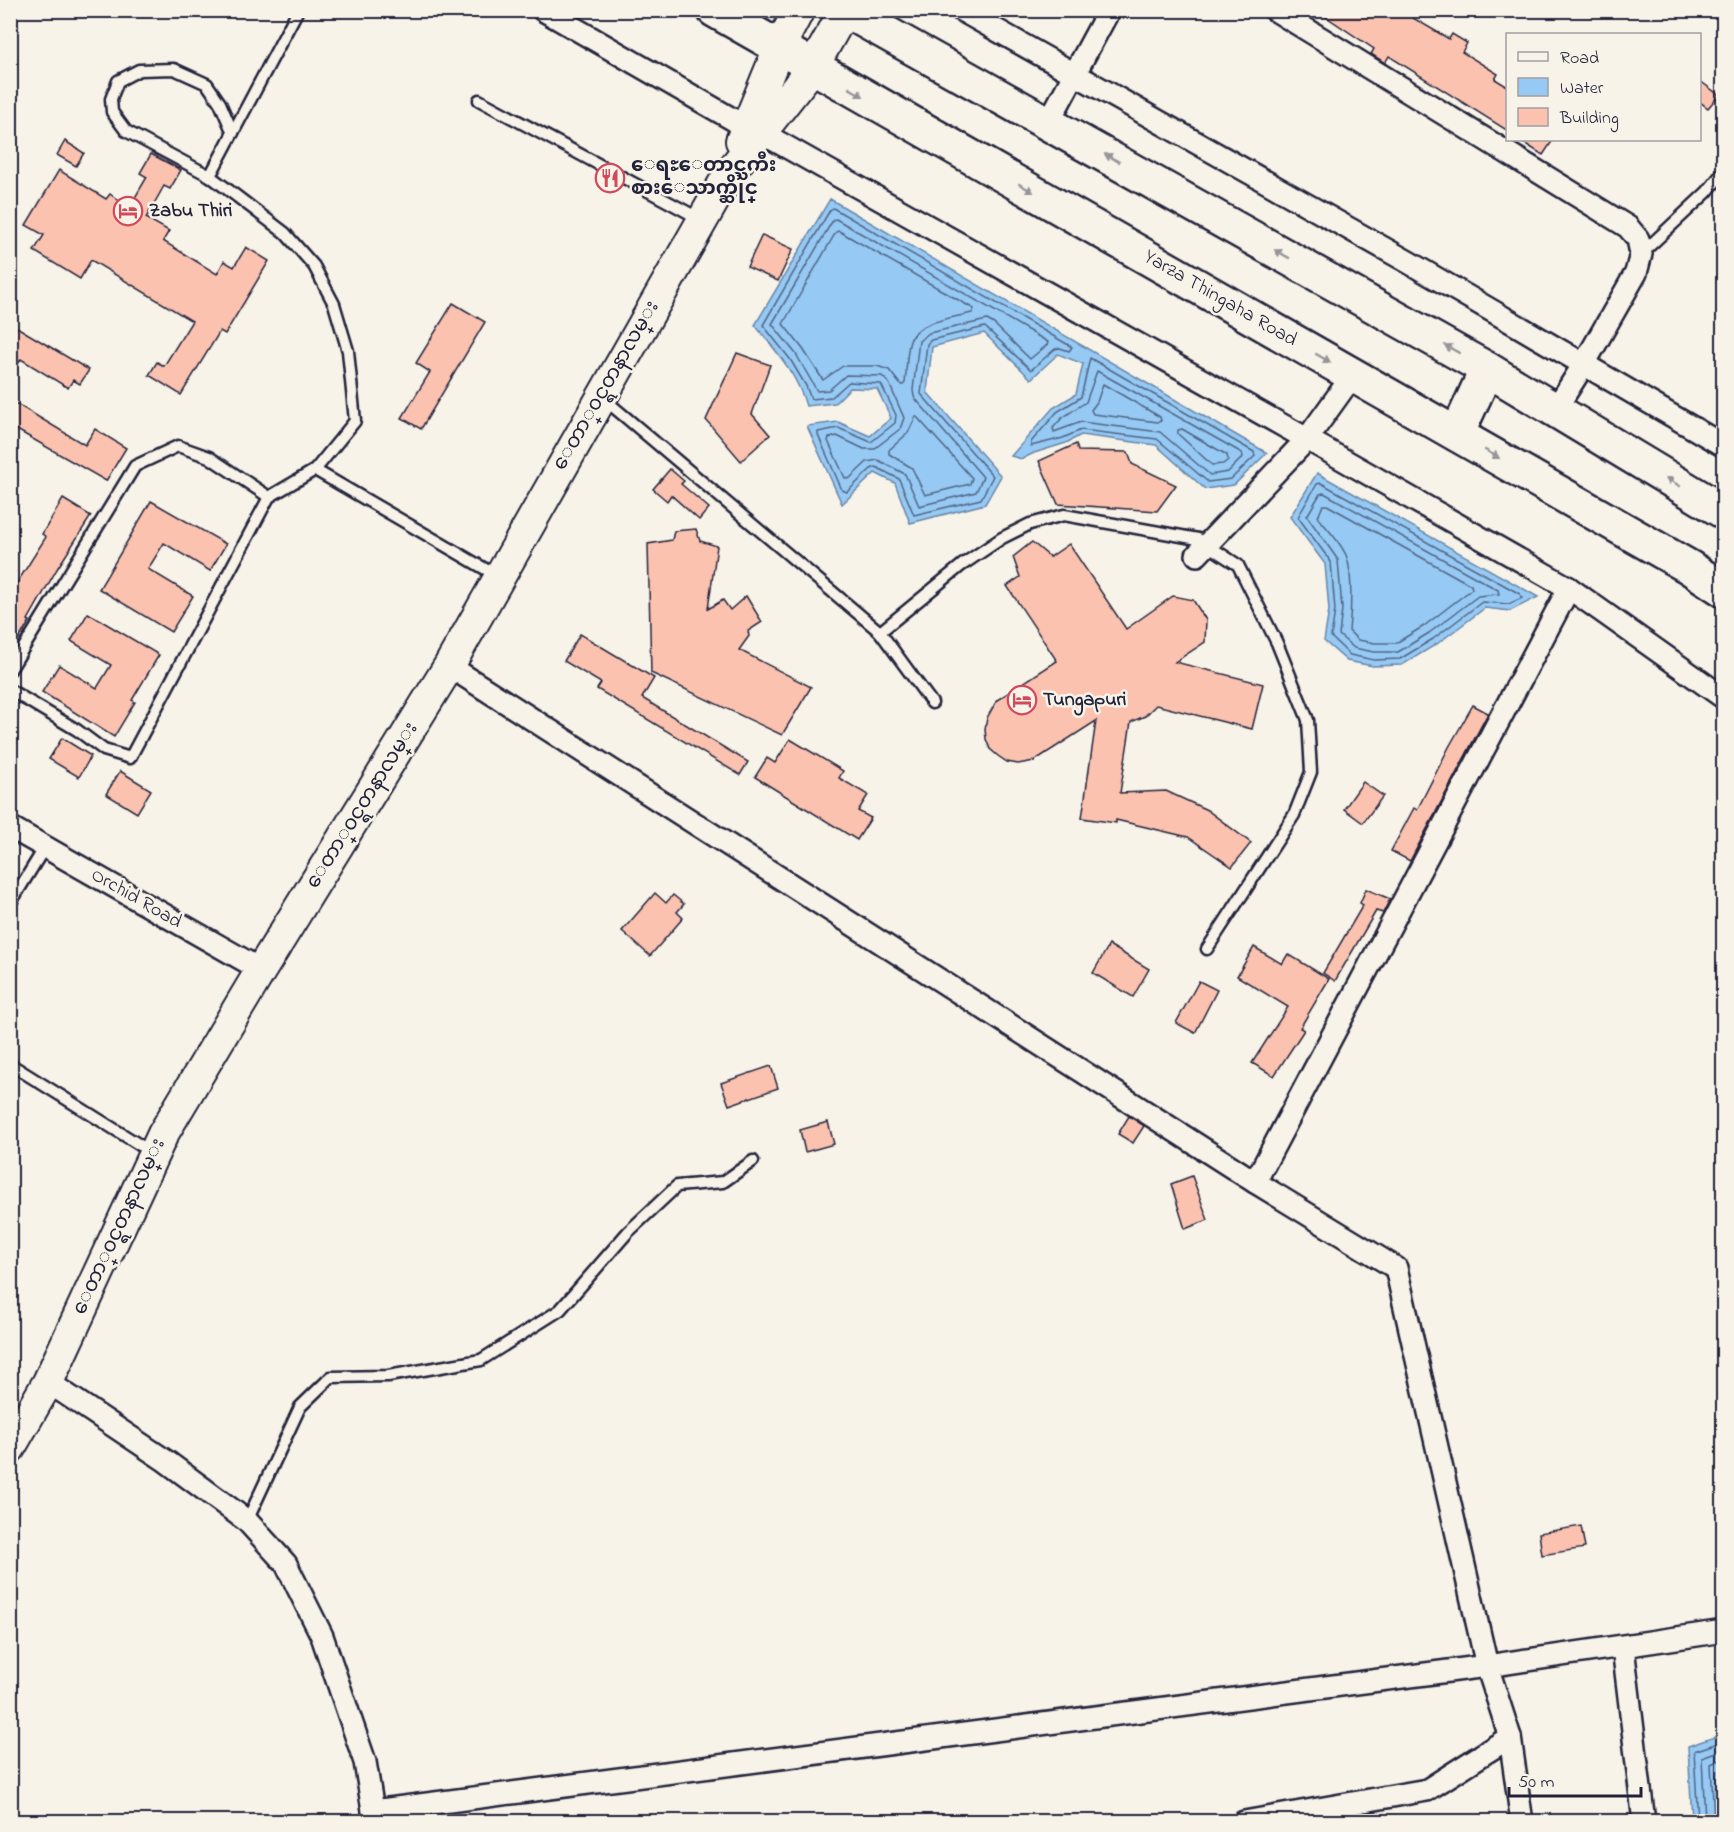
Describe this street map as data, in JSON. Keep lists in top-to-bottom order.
{
  "streets": {
    "main road": ["Yarza Thingaha Road", "ေတာ္၀င္ရတနာလမ္း"],
    "street": ["Orchid Road"]
  },
  "crossings": [
    ["Yarza Thingaha Road", "ေတာ္၀င္ရတနာလမ္း"],
    ["ေတာ္၀င္ရတနာလမ္း", "Orchid Road"]
  ],
  "places": {
    "restaurant": ["ေရႊေတာင္ႀကီး စားေသာက္ဆိုင္"],
    "hotel": ["Zabu Thiri", "Tungapuri"]
  },
  "legend": ["Road", "Water", "Building"],
  "scale_bar": "50 m"
}
